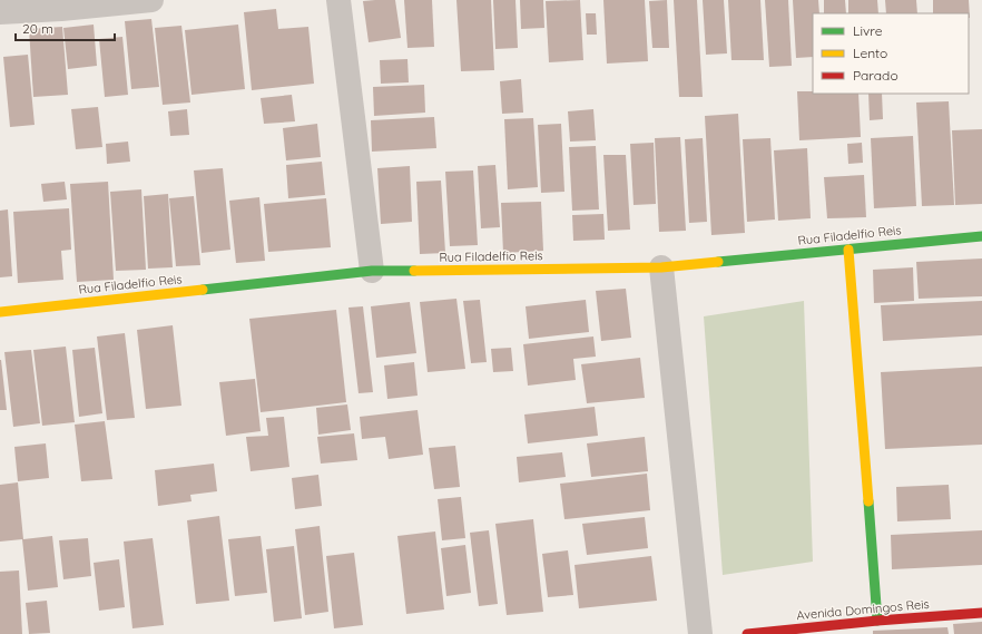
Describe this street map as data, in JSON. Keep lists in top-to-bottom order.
{
  "streets": {
    "street": ["Rua Filadelfio Reis", "Avenida Domingos Reis"]
  },
  "legend": ["Livre", "Lento", "Parado"],
  "scale_bar": "20 m"
}
